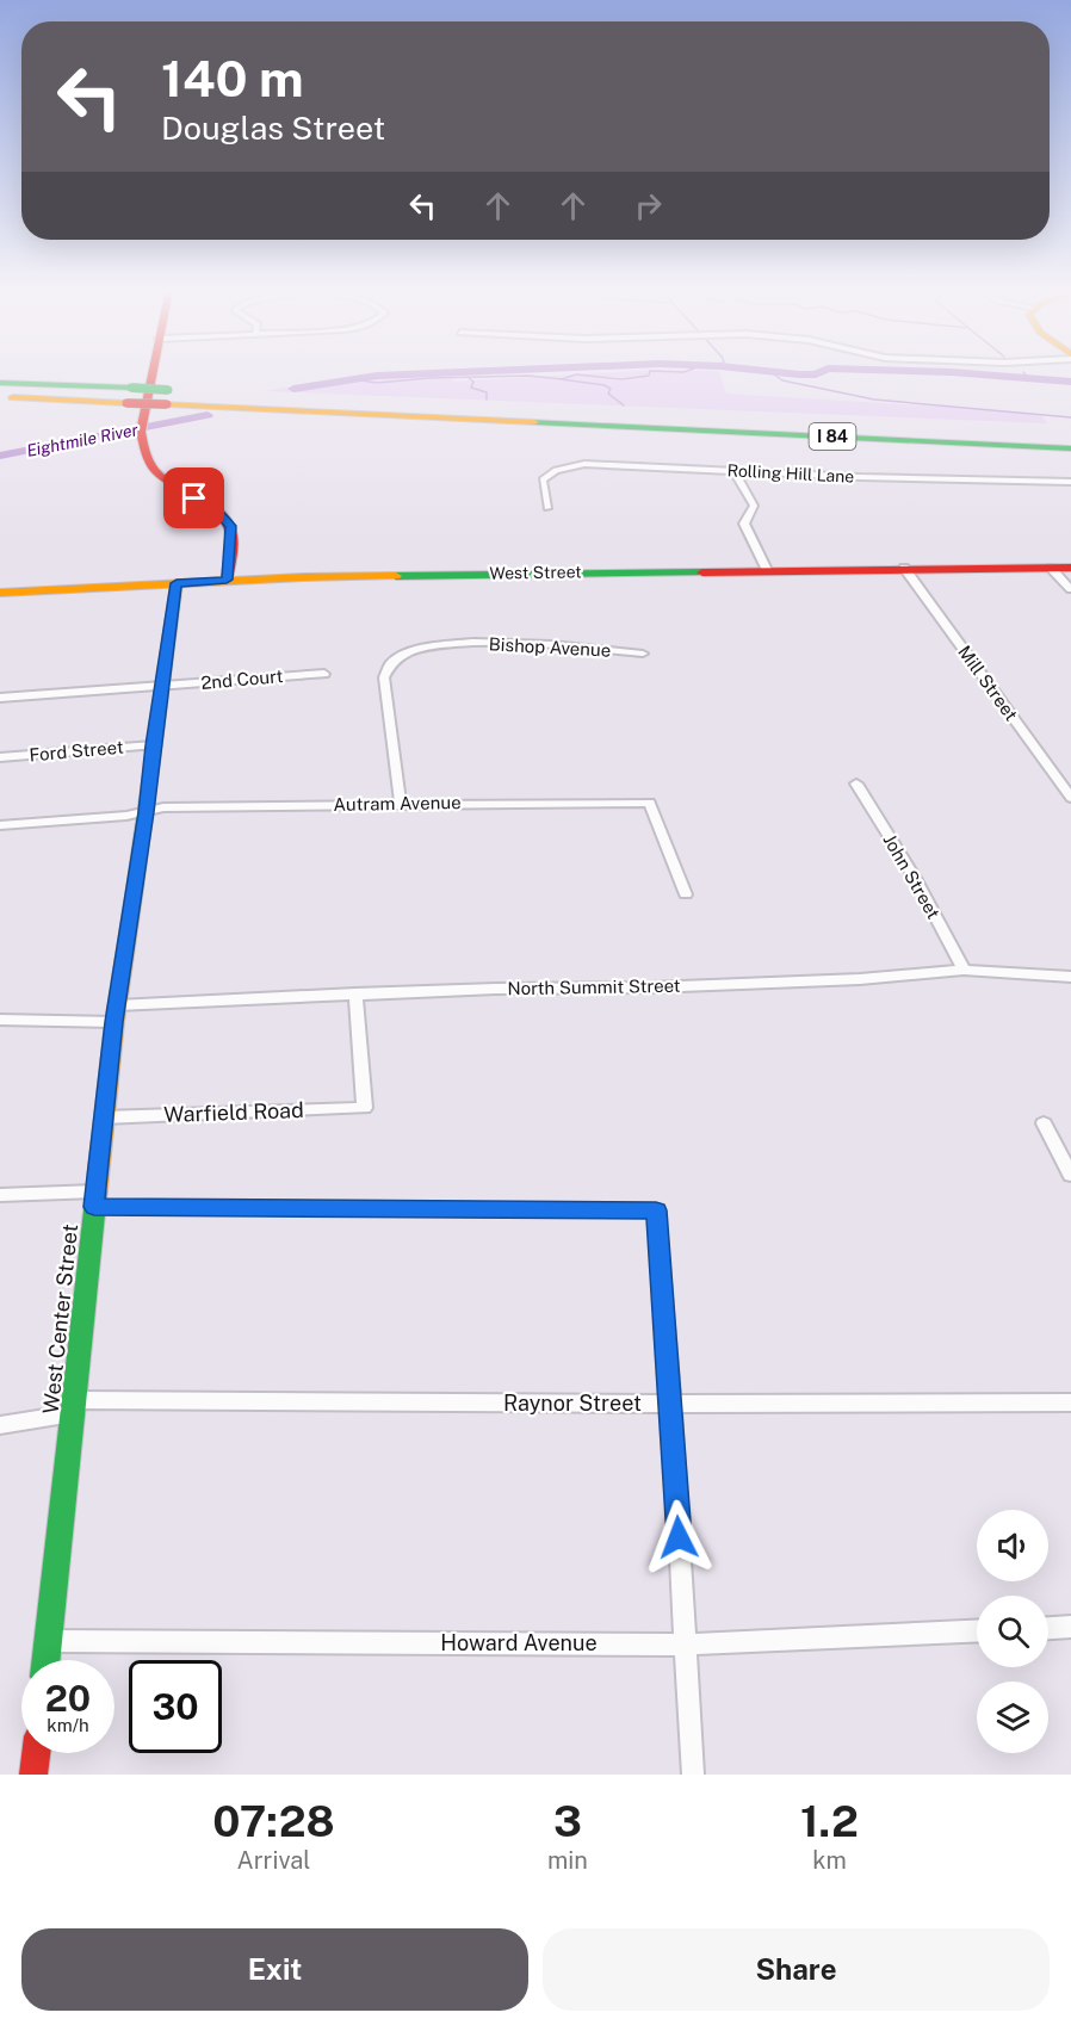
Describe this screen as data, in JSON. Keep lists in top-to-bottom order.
{
  "streets": {
    "main road": ["I 84", "West Street", "West Center Street"],
    "street": [
      "Rolling Hill Lane",
      "Bishop Avenue",
      "2nd Court",
      "Mill Street",
      "Ford Street",
      "Autram Avenue",
      "John Street",
      "North Summit Street",
      "Warfield Road",
      "Raynor Street",
      "Howard Avenue"
    ]
  },
  "crossings": [
    ["West Street", "Mill Street"],
    ["West Street", "West Center Street"],
    ["Bishop Avenue", "Autram Avenue"],
    ["2nd Court", "West Center Street"],
    ["Ford Street", "West Center Street"],
    ["Autram Avenue", "West Center Street"],
    ["John Street", "North Summit Street"],
    ["North Summit Street", "Warfield Road"],
    ["North Summit Street", "West Center Street"],
    ["Warfield Road", "West Center Street"],
    ["West Center Street", "Raynor Street"],
    ["West Center Street", "Howard Avenue"]
  ],
  "water": ["Eightmile River"],
  "page": {
    "turn": ["140 m", "Douglas Street"],
    "speed": "20 km/h",
    "limit": "30",
    "eta": [
      "07:28",
      "Arrival",
      "3",
      "min",
      "1.2",
      "km"
    ],
    "buttons": ["Exit", "Share"]
  }
}
